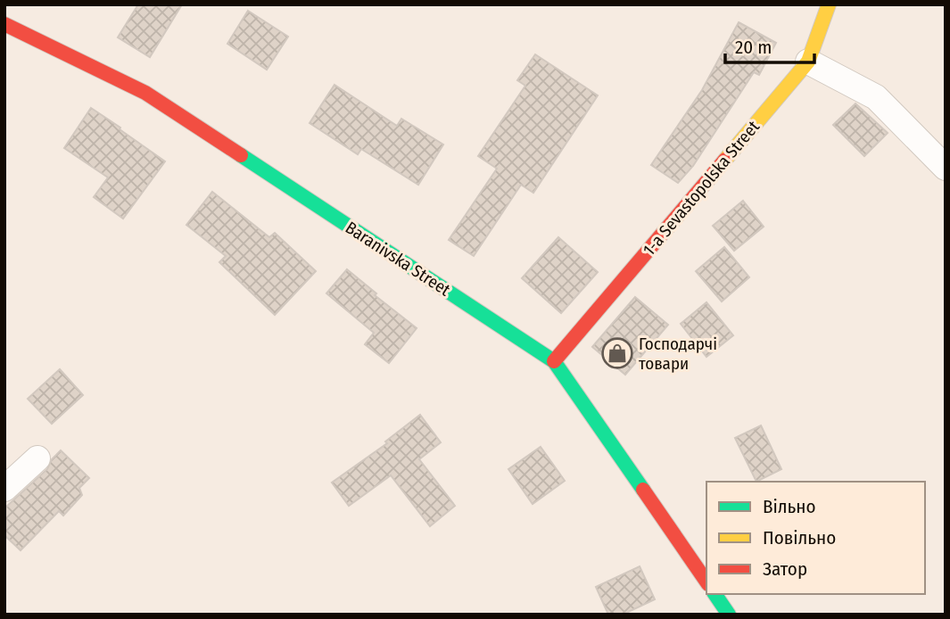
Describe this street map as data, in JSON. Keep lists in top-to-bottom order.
{
  "streets": {
    "main road": ["1-a Sevastopolska Street", "Baranivska Street"]
  },
  "crossings": [
    ["1-a Sevastopolska Street", "Baranivska Street"]
  ],
  "places": {
    "shop": ["Господарчі товари"]
  },
  "legend": ["Вільно", "Повільно", "Затор"],
  "scale_bar": "20 m"
}
